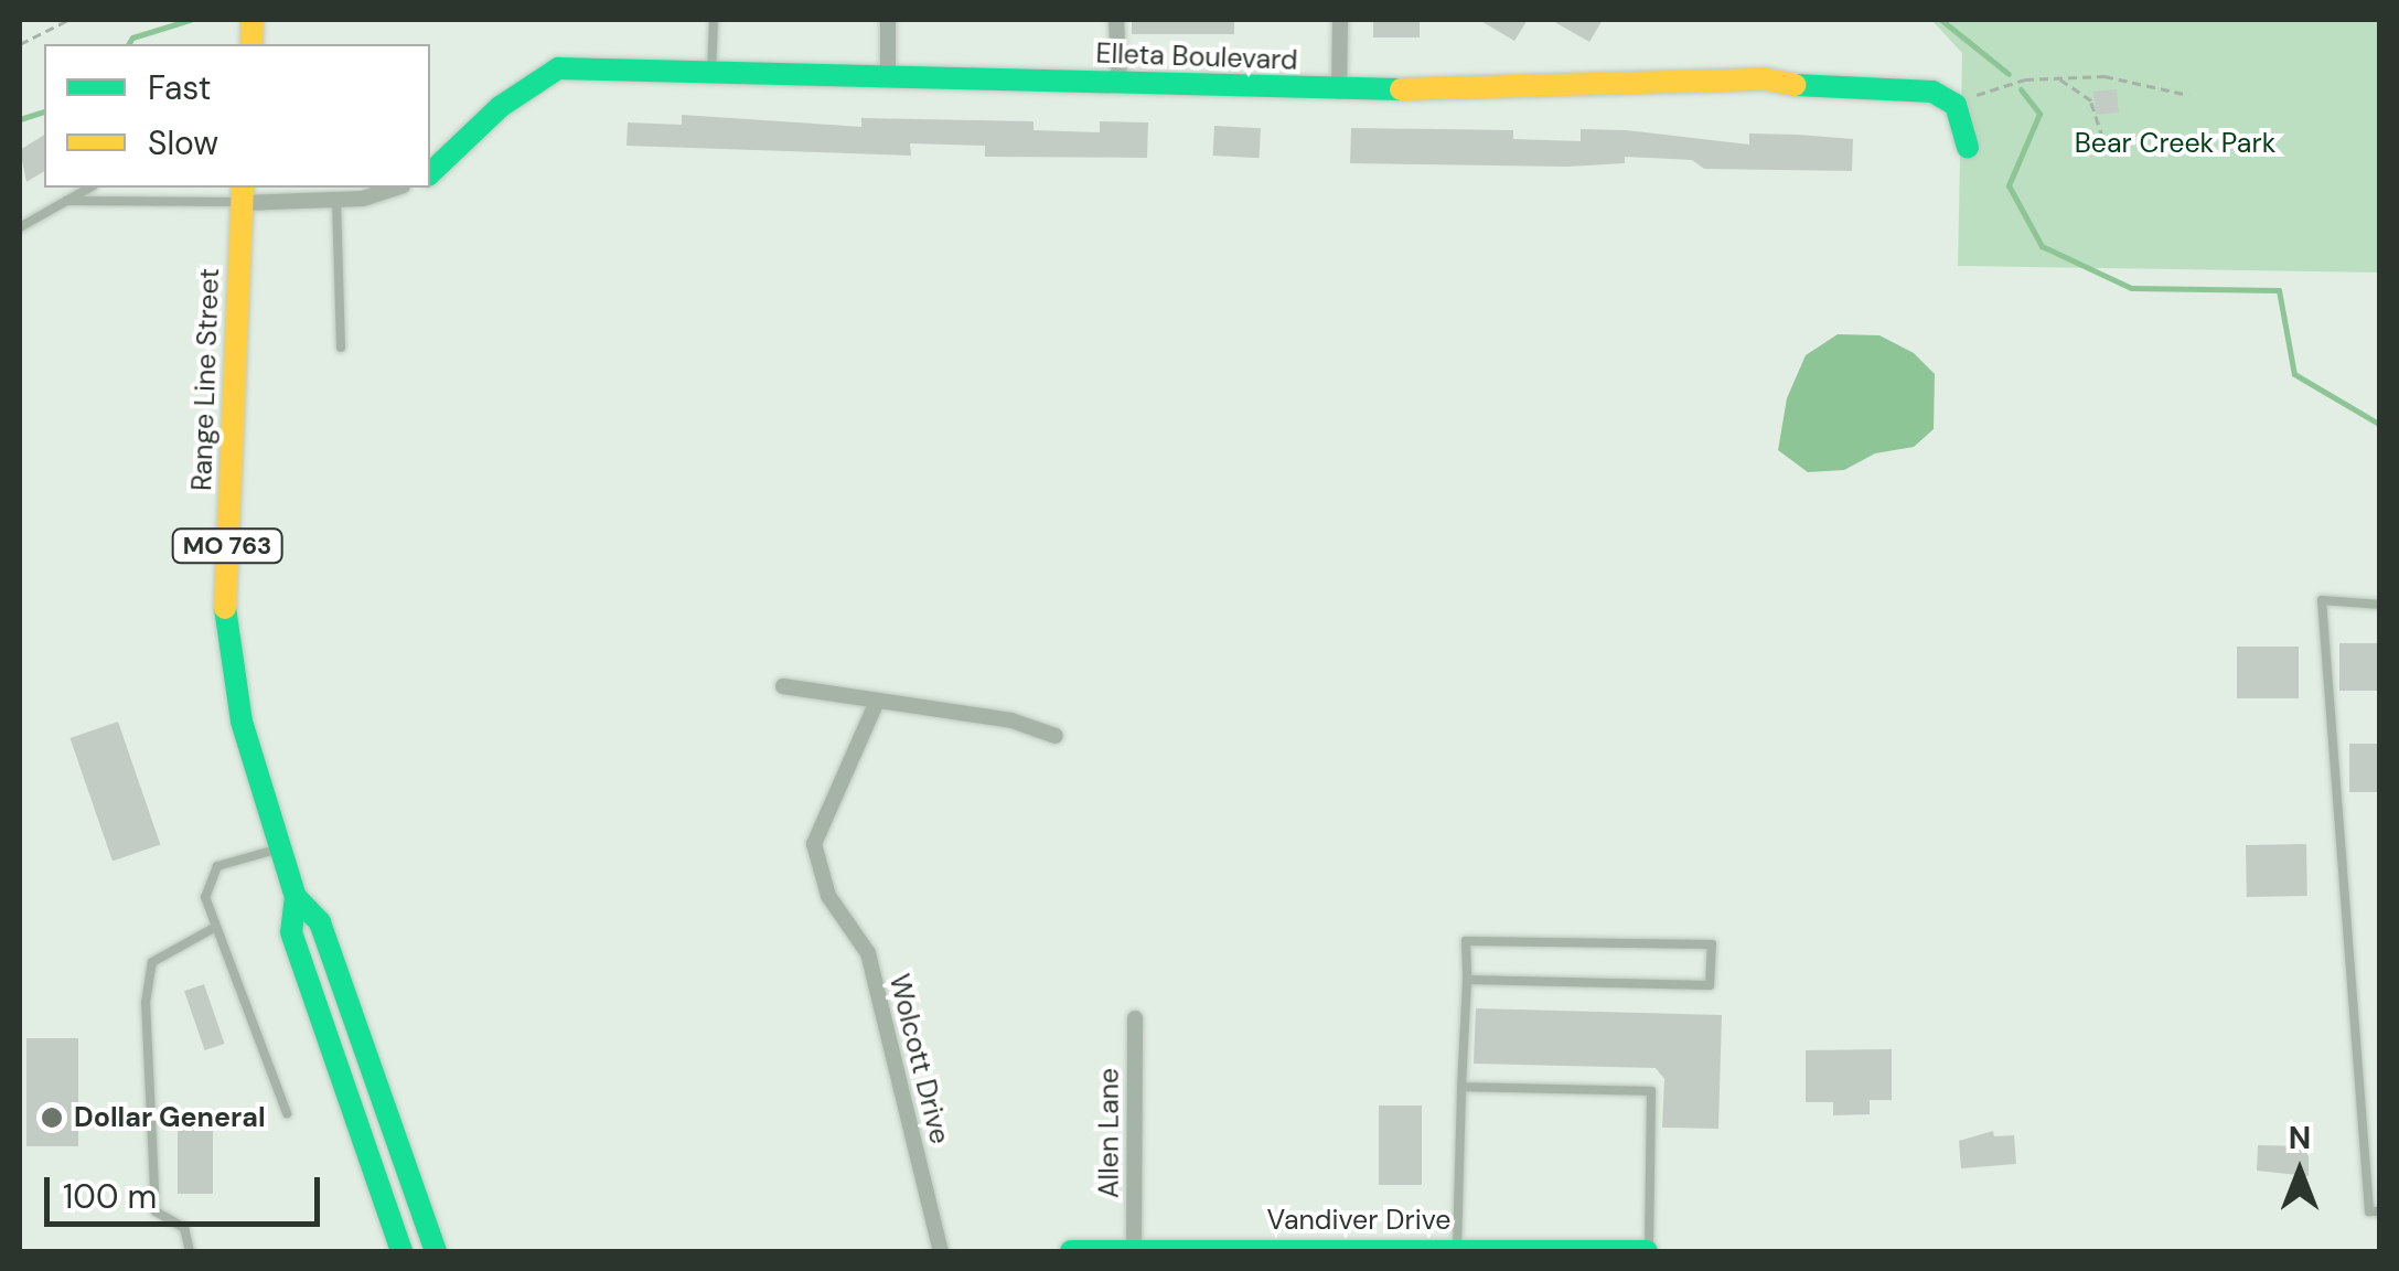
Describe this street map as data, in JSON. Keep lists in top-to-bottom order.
{
  "streets": {
    "main road": [
      "Elleta Boulevard",
      "Range Line Street",
      "MO 763",
      "Vandiver Drive"
    ],
    "street": ["Wolcott Drive", "Allen Lane"]
  },
  "crossings": [
    ["Allen Lane", "Vandiver Drive"]
  ],
  "parks": ["Bear Creek Park"],
  "places": ["Dollar General"],
  "legend": ["Fast", "Slow"],
  "scale_bar": "100 m",
  "north": "top"
}
